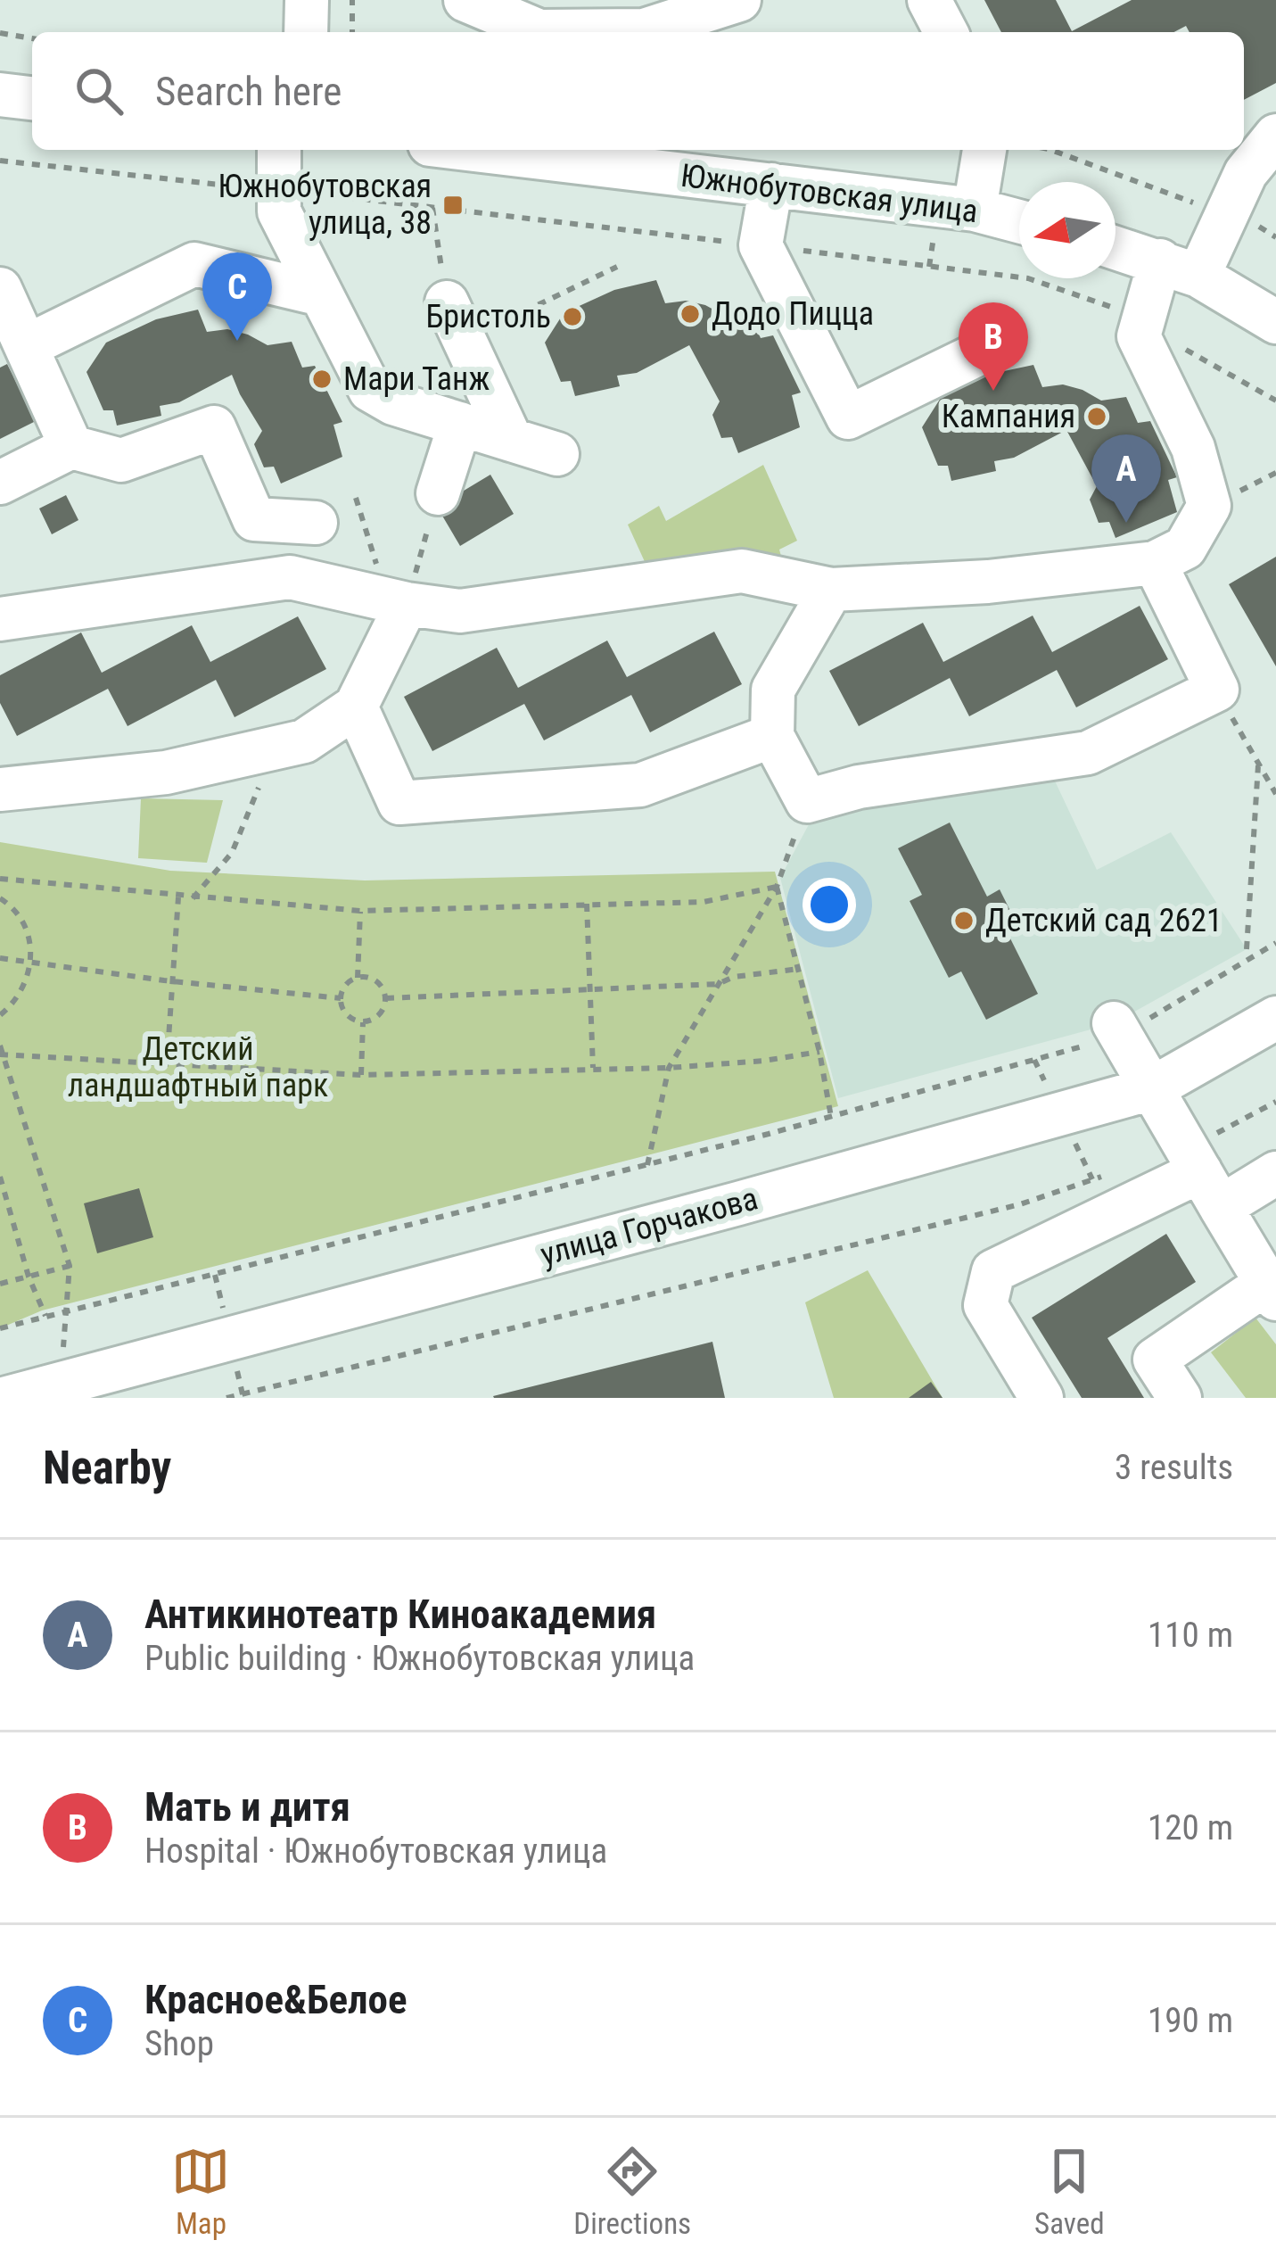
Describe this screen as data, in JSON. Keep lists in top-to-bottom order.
{
  "streets": {
    "street": ["Южнобутовская улица", "улица Горчакова"]
  },
  "parks": ["Детский ландшафтный парк"],
  "places": {
    "transit": ["Южнобутовская улица, 38"],
    "other": [
      "Додо Пицца",
      "Бристоль",
      "Мари Танж",
      "Кампания",
      "Детский сад 2621"
    ]
  },
  "north": "left",
  "page": {
    "search": "Search here",
    "pins": ["C", "B", "A"],
    "heading": ["Nearby", "3 results"],
    "list": [
      {
        "mark": "A",
        "name": "Антикинотеатр Киноакадемия",
        "note": "Public building · Южнобутовская улица",
        "value": "110 m"
      },
      {
        "mark": "B",
        "name": "Мать и дитя",
        "note": "Hospital · Южнобутовская улица",
        "value": "120 m"
      },
      {
        "mark": "C",
        "name": "Красное&Белое",
        "note": "Shop",
        "value": "190 m"
      }
    ],
    "nav": ["Map", "Directions", "Saved"]
  }
}
